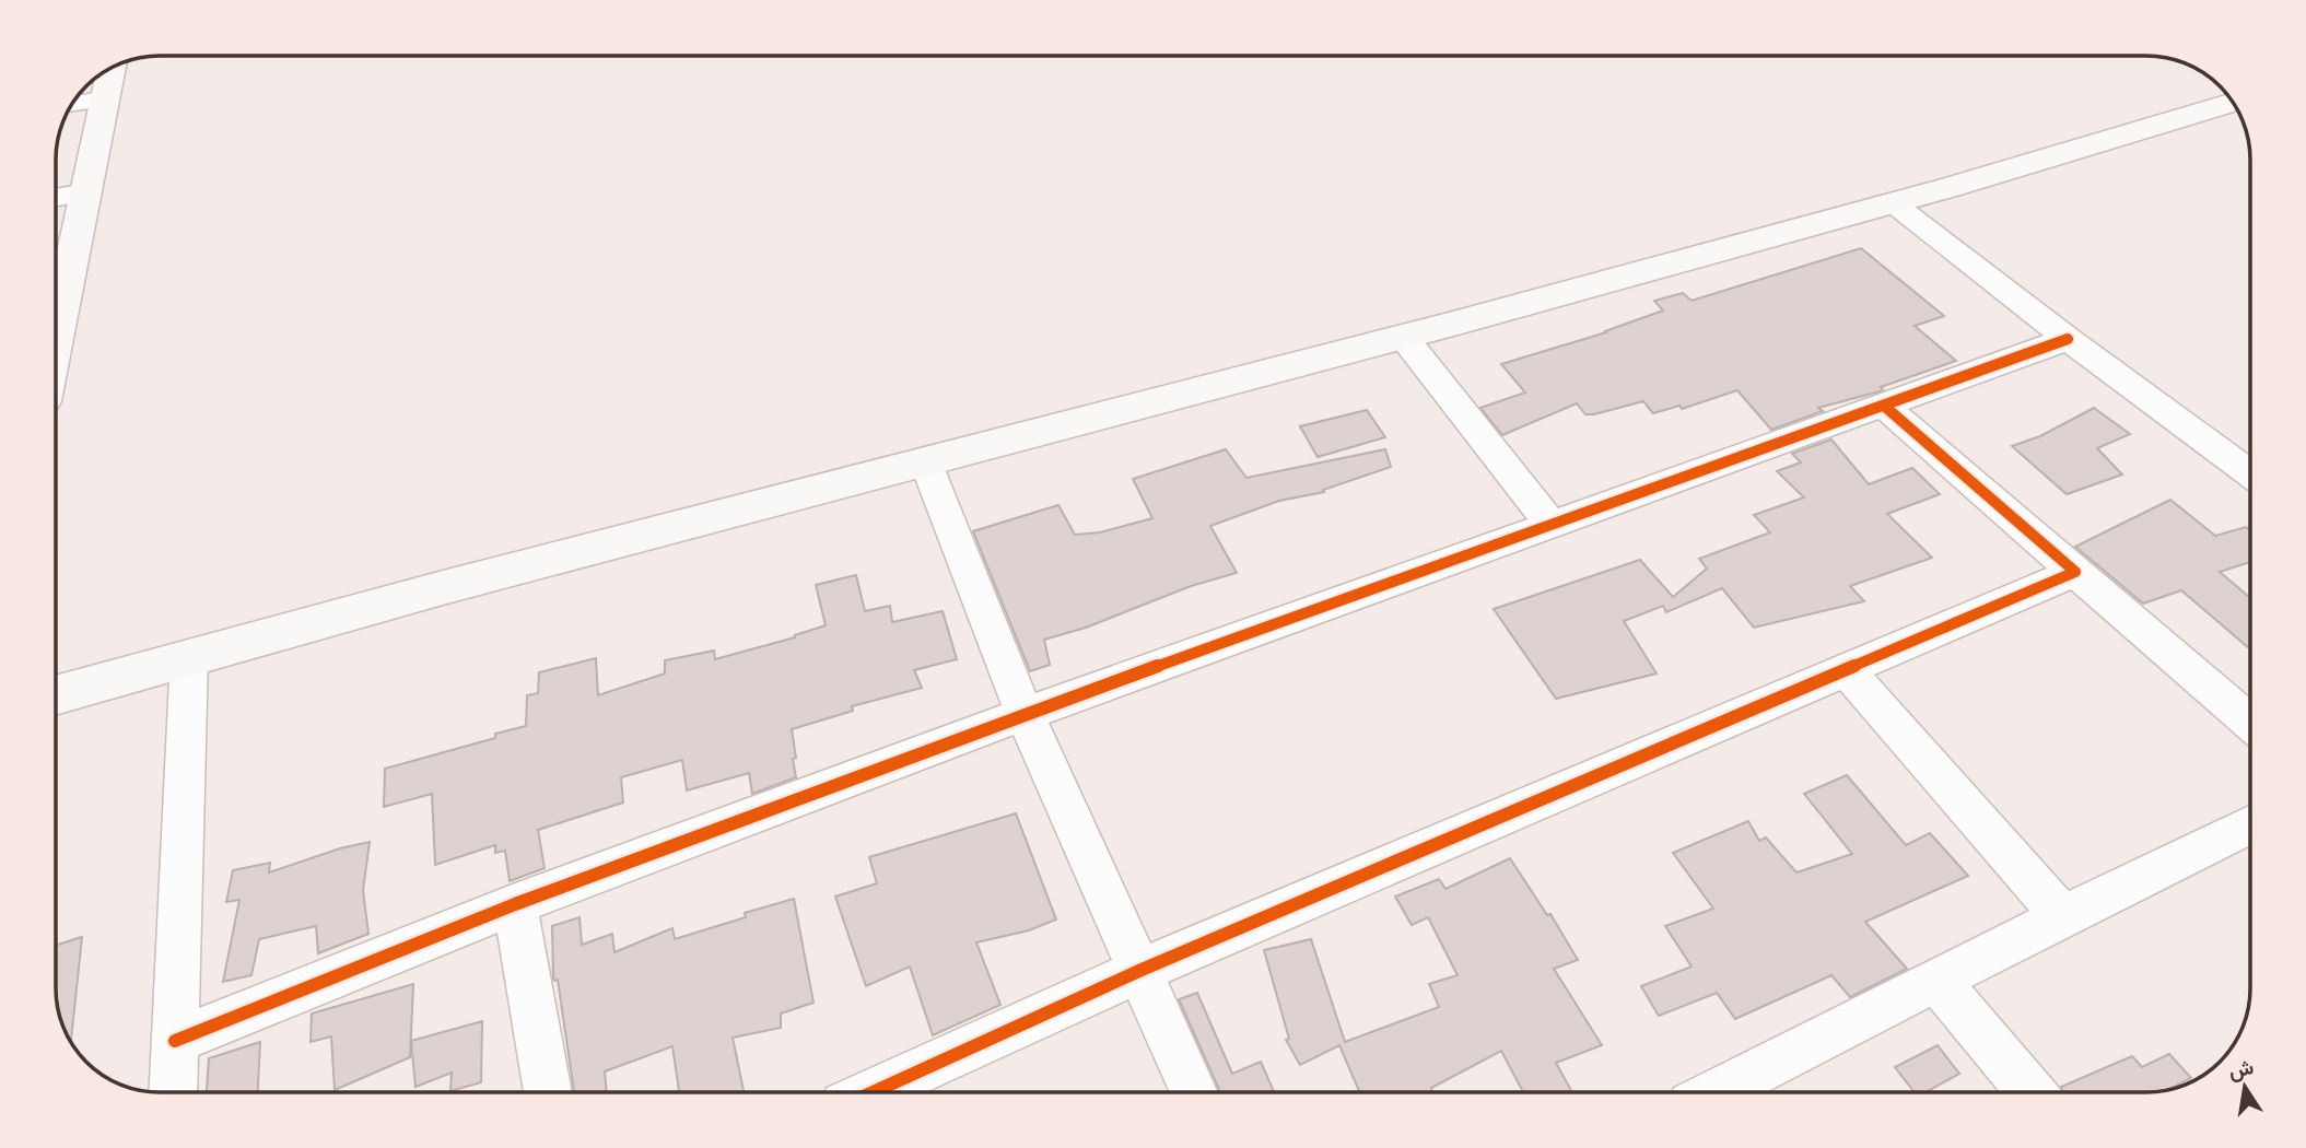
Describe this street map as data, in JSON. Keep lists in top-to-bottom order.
{
  "north": "top"
}
